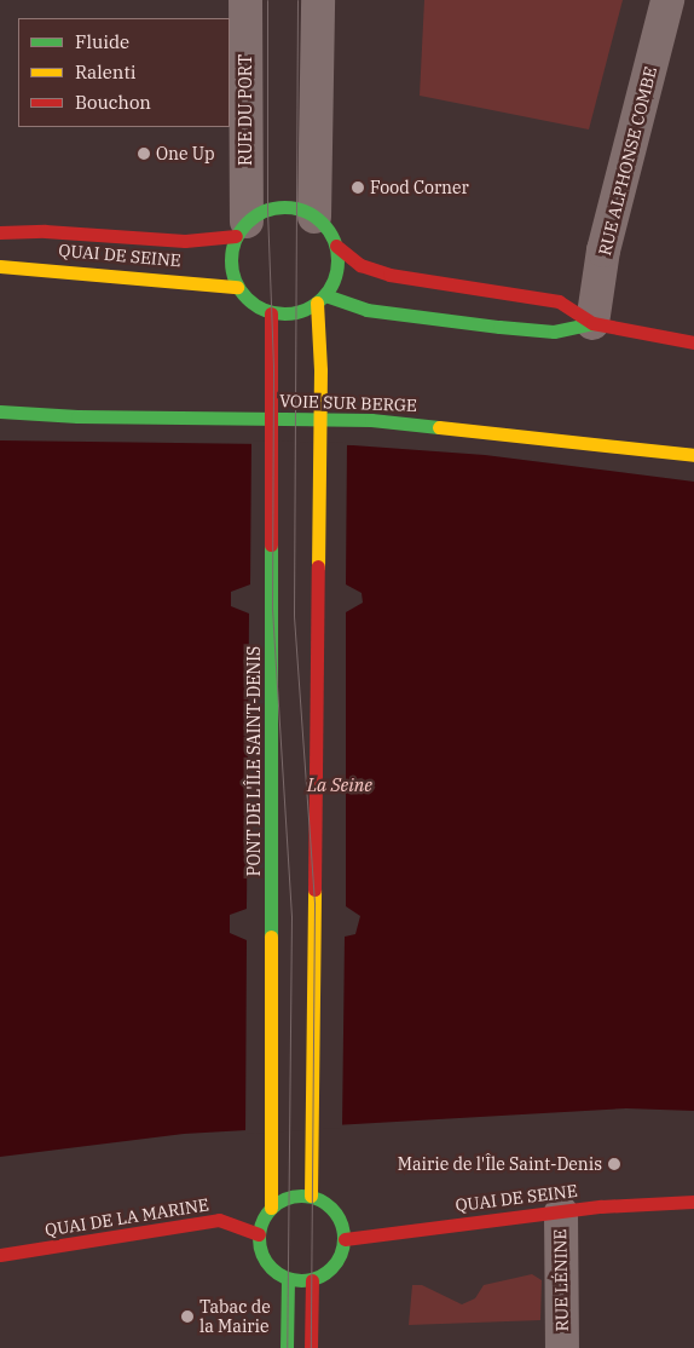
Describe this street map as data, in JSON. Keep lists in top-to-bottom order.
{
  "streets": {
    "main road": [
      "QUAI DE SEINE",
      "VOIE SUR BERGE",
      "PONT DE L'ÎLE SAINT-DENIS",
      "QUAI DE LA MARINE"
    ],
    "street": ["RUE DU PORT", "RUE ALPHONSE COMBE", "RUE LÉNINE"]
  },
  "crossings": [
    ["RUE DU PORT", "QUAI DE SEINE"],
    ["RUE DU PORT", "PONT DE L'ÎLE SAINT-DENIS"],
    ["QUAI DE SEINE", "PONT DE L'ÎLE SAINT-DENIS"],
    ["QUAI DE SEINE", "QUAI DE LA MARINE"],
    ["QUAI DE SEINE", "RUE LÉNINE"],
    ["PONT DE L'ÎLE SAINT-DENIS", "QUAI DE LA MARINE"]
  ],
  "water": ["La Seine"],
  "places": [
    "One Up",
    "Food Corner",
    "Mairie de l'Île Saint-Denis",
    "Tabac de la Mairie"
  ],
  "legend": ["Fluide", "Ralenti", "Bouchon"]
}
